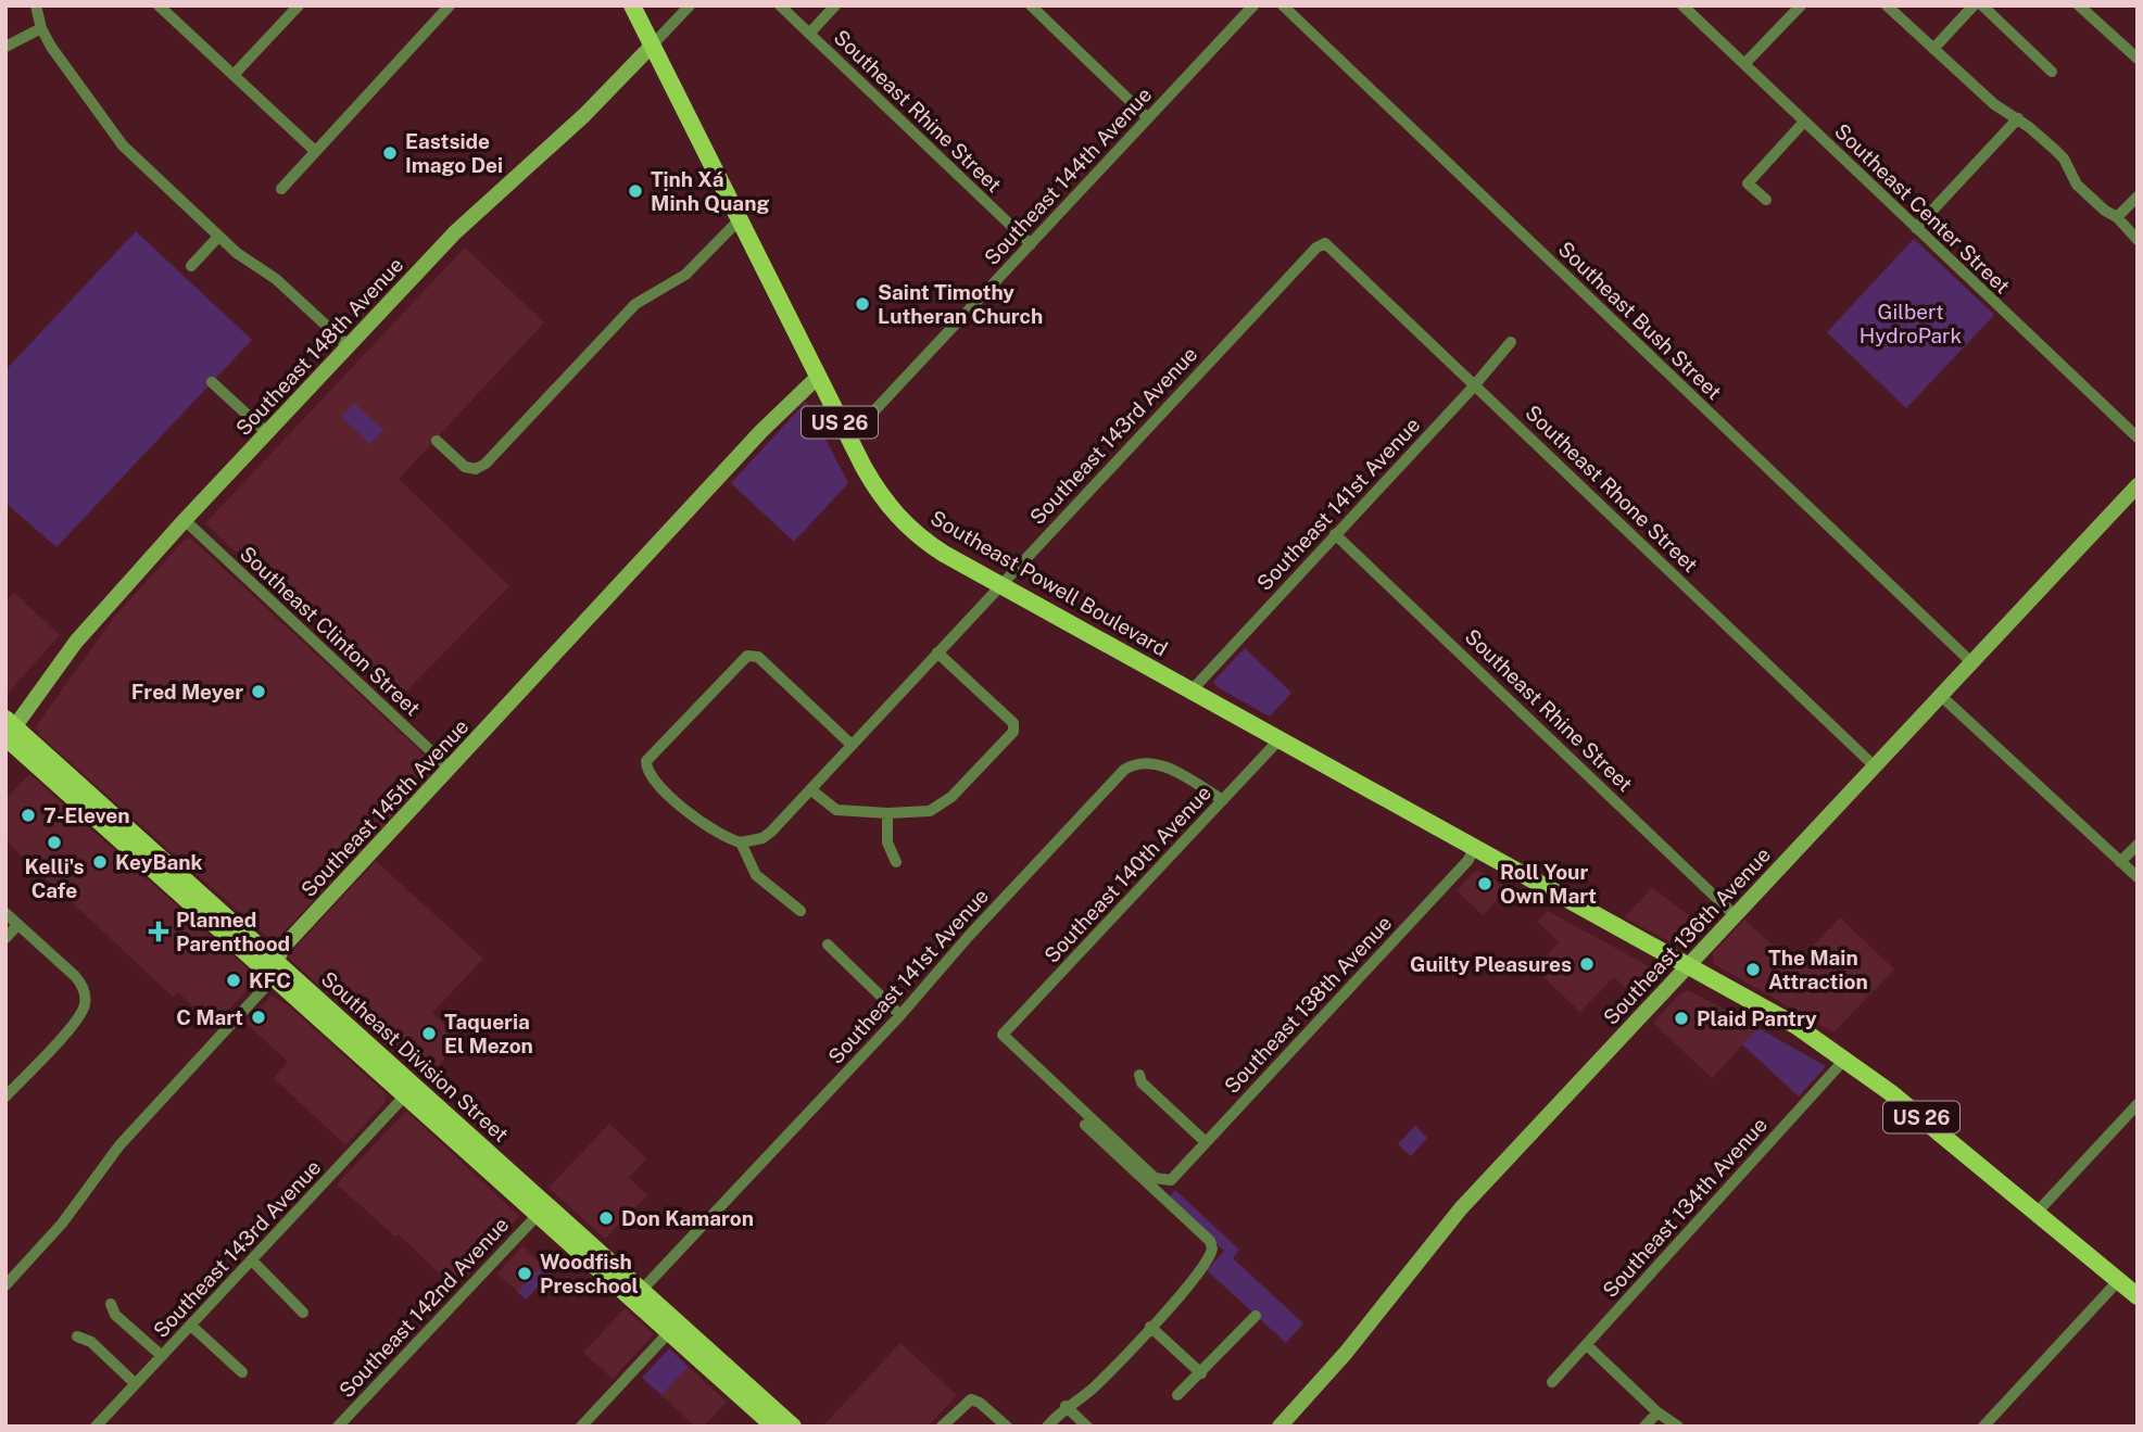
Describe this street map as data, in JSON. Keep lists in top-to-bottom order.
{
  "streets": {
    "main road": ["US 26", "Southeast Powell Boulevard", "Southeast Division Street"],
    "street": [
      "Southeast Rhine Street",
      "Southeast 144th Avenue",
      "Southeast Center Street",
      "Southeast Bush Street",
      "Southeast 148th Avenue",
      "Southeast 143rd Avenue",
      "Southeast Rhone Street",
      "Southeast 141st Avenue",
      "Southeast Clinton Street",
      "Southeast 145th Avenue",
      "Southeast 140th Avenue",
      "Southeast 136th Avenue",
      "Southeast 138th Avenue",
      "Southeast 134th Avenue",
      "Southeast 142nd Avenue"
    ]
  },
  "crossings": [
    ["Southeast Rhine Street", "Southeast 144th Avenue"],
    ["Southeast Rhine Street", "Southeast 141st Avenue"],
    ["Southeast Rhine Street", "Southeast 136th Avenue"],
    ["Southeast 144th Avenue", "Southeast Powell Boulevard"],
    ["Southeast Bush Street", "Southeast 136th Avenue"],
    ["Southeast 148th Avenue", "Southeast Powell Boulevard"],
    ["Southeast 148th Avenue", "Southeast Clinton Street"],
    ["Southeast 148th Avenue", "Southeast Division Street"],
    ["Southeast 143rd Avenue", "Southeast Rhone Street"],
    ["Southeast 143rd Avenue", "Southeast Powell Boulevard"],
    ["Southeast 143rd Avenue", "Southeast Division Street"],
    ["Southeast Rhone Street", "Southeast 141st Avenue"],
    ["Southeast Rhone Street", "Southeast 136th Avenue"],
    ["Southeast 141st Avenue", "Southeast Powell Boulevard"],
    ["Southeast 141st Avenue", "Southeast 140th Avenue"],
    ["Southeast 141st Avenue", "Southeast Division Street"],
    ["Southeast Powell Boulevard", "Southeast 145th Avenue"],
    ["Southeast Powell Boulevard", "Southeast 140th Avenue"],
    ["Southeast Powell Boulevard", "Southeast 136th Avenue"],
    ["Southeast Powell Boulevard", "Southeast 138th Avenue"],
    ["Southeast Powell Boulevard", "Southeast 134th Avenue"],
    ["Southeast Clinton Street", "Southeast 145th Avenue"],
    ["Southeast 145th Avenue", "Southeast Division Street"],
    ["Southeast 140th Avenue", "Southeast 138th Avenue"],
    ["Southeast Division Street", "Southeast 142nd Avenue"]
  ],
  "parks": ["Gilbert HydroPark"],
  "places": {
    "other": [
      "Eastside Imago Dei",
      "Tịnh Xá Minh Quang",
      "Saint Timothy Lutheran Church",
      "Fred Meyer",
      "7-Eleven",
      "Kelli's Cafe",
      "KeyBank",
      "Roll Your Own Mart",
      "Guilty Pleasures",
      "The Main Attraction",
      "KFC",
      "C Mart",
      "Plaid Pantry",
      "Taqueria El Mezon",
      "Don Kamaron",
      "Woodfish Preschool"
    ],
    "health": ["Planned Parenthood"]
  }
}
